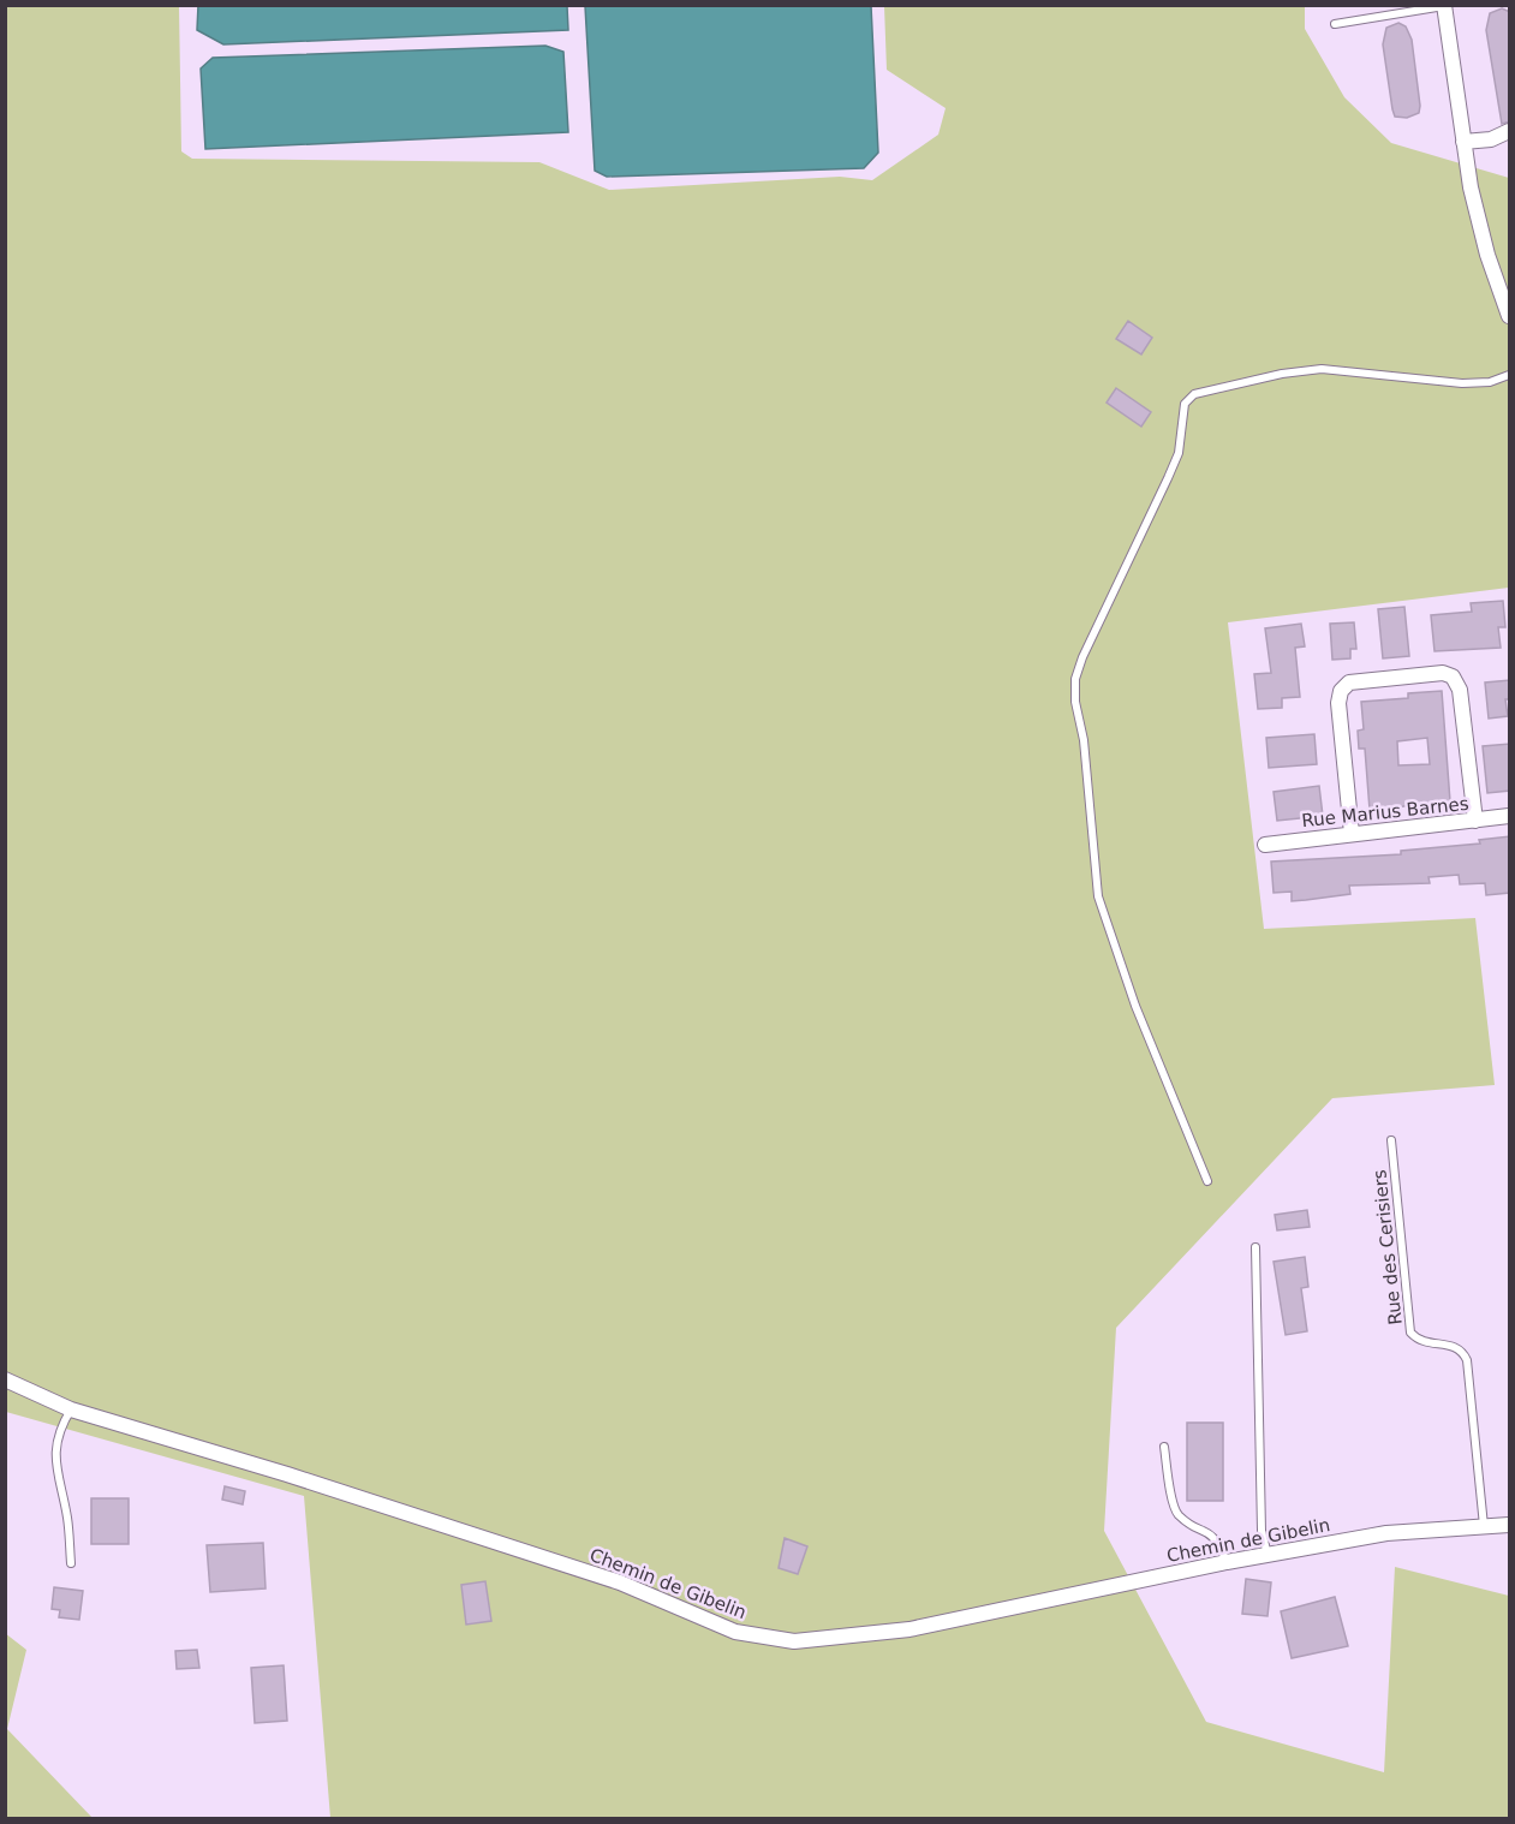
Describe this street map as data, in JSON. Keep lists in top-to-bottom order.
{
  "streets": {
    "street": ["Rue Marius Barnes", "Chemin de Gibelin"],
    "lane": ["Rue des Cerisiers"]
  },
  "crossings": [
    ["Rue des Cerisiers", "Chemin de Gibelin"]
  ]
}
